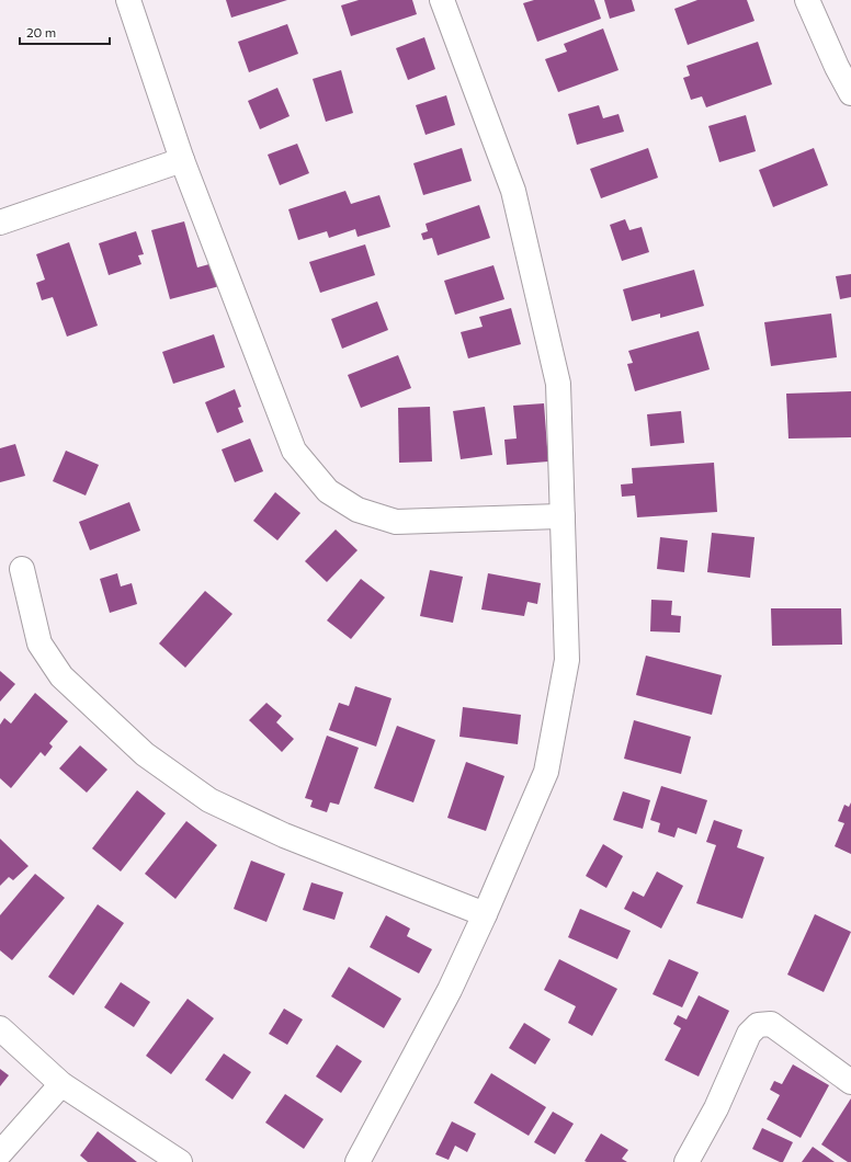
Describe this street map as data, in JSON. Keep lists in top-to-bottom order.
{
  "scale_bar": "20 m"
}
